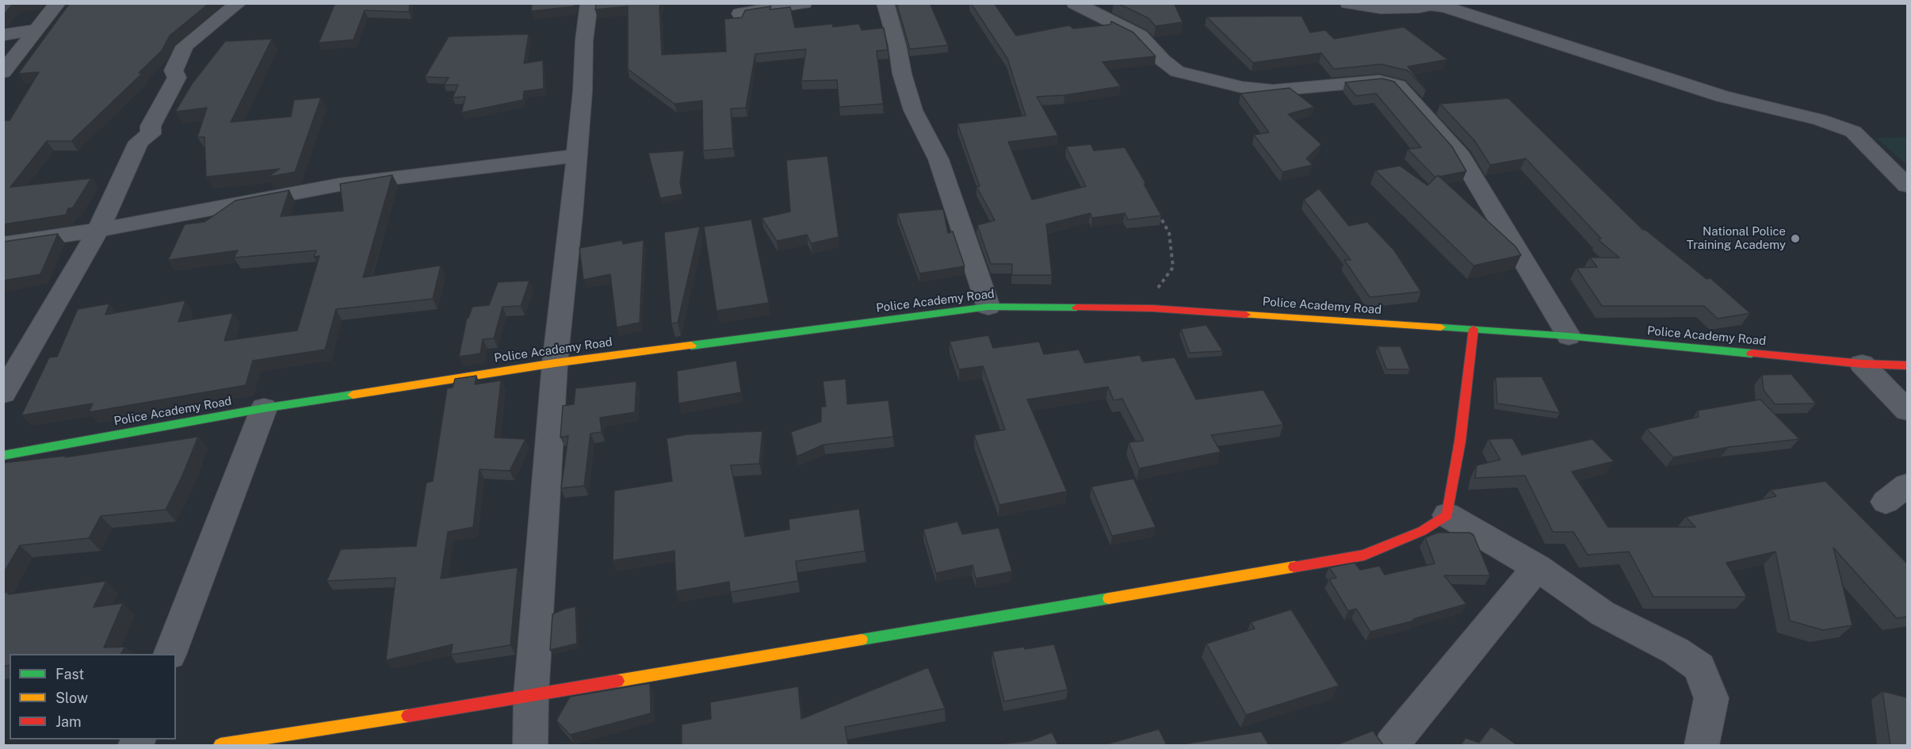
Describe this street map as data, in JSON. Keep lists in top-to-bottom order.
{
  "streets": {
    "street": ["Police Academy Road"]
  },
  "places": ["National Police Training Academy"],
  "legend": ["Fast", "Slow", "Jam"]
}
